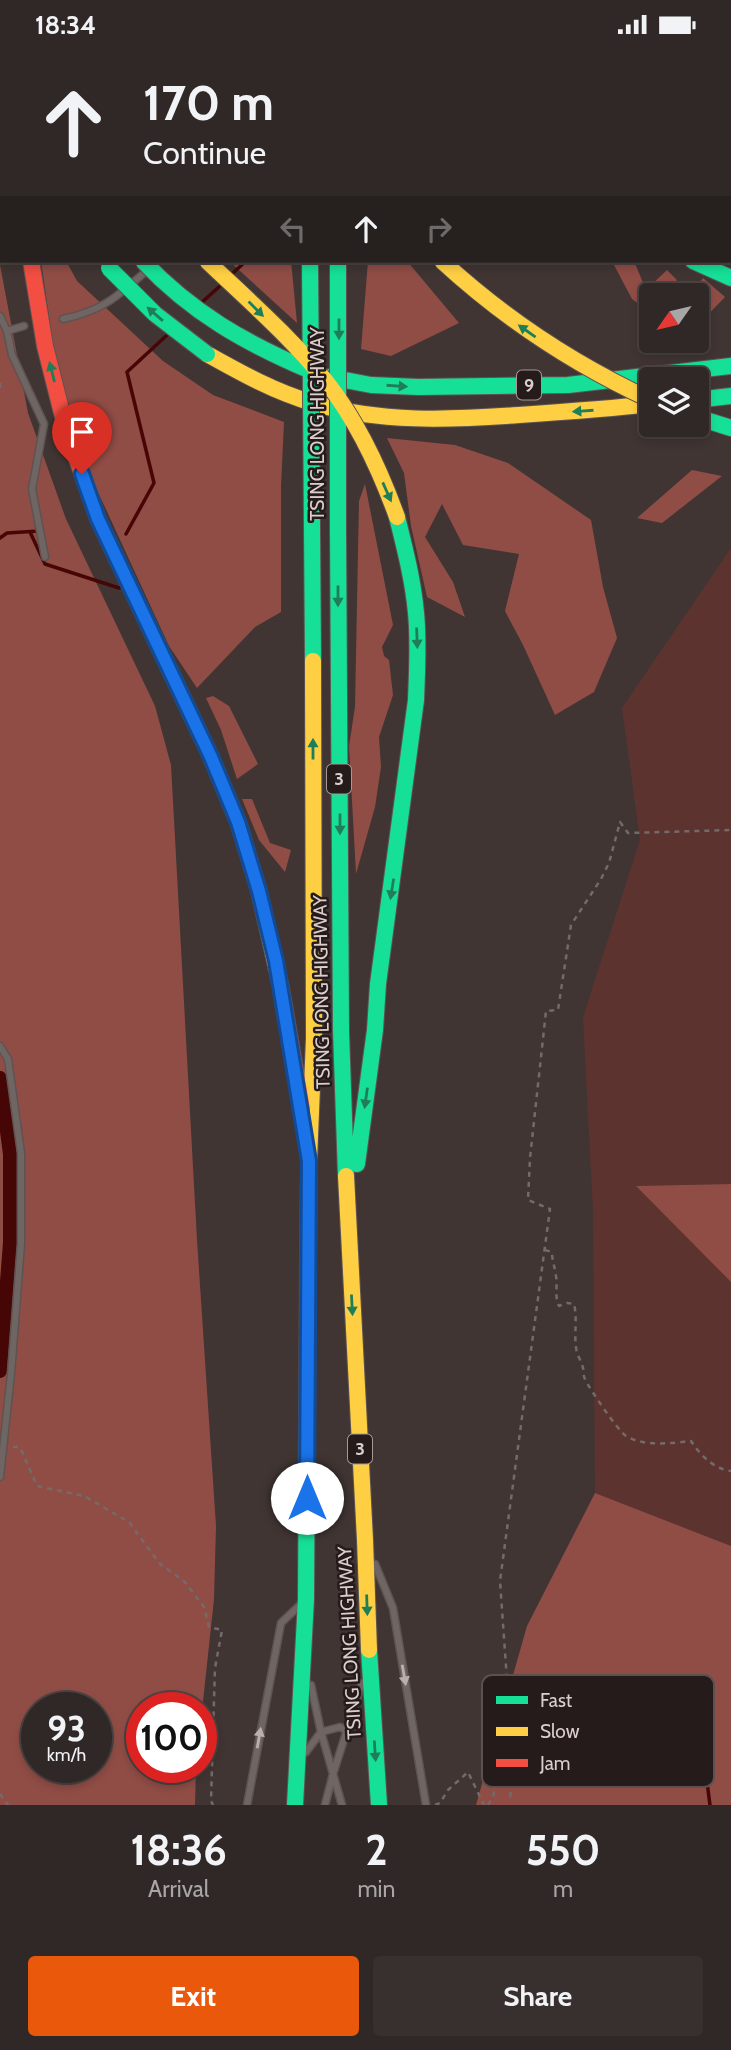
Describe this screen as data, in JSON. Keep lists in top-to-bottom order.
{
  "streets": {
    "highway": ["9", "TSING LONG HIGHWAY", "3"]
  },
  "legend": ["Fast", "Slow", "Jam"],
  "north": "bottom left",
  "page": {
    "status": "18:34",
    "turn": ["170 m", "Continue"],
    "speed": "93 km/h",
    "limit": "100",
    "eta": [
      "18:36",
      "Arrival",
      "2",
      "min",
      "550",
      "m"
    ],
    "buttons": ["Exit", "Share"]
  }
}
